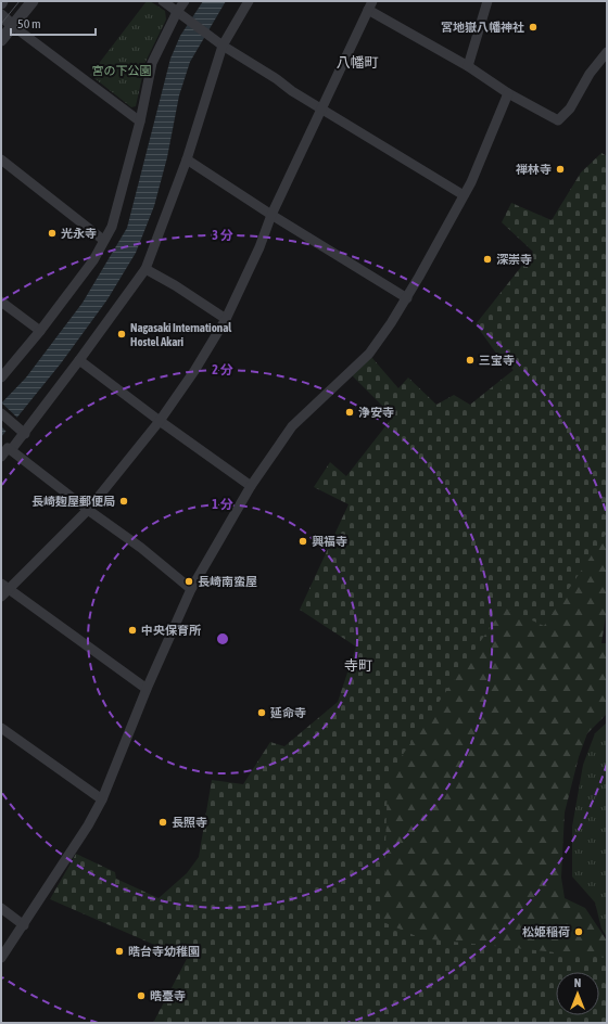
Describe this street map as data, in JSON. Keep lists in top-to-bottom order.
{
  "districts": ["八幡町", "寺町"],
  "parks": ["宮の下公園"],
  "places": [
    "宮地嶽八幡神社",
    "禅林寺",
    "光永寺",
    "深崇寺",
    "Nagasaki International Hostel Akari",
    "三宝寺",
    "浄安寺",
    "長崎麹屋郵便局",
    "興福寺",
    "長崎南蛮屋",
    "中央保育所",
    "延命寺",
    "長照寺",
    "松姫稲荷",
    "晧台寺幼稚園",
    "晧臺寺"
  ],
  "scale_bar": "50 m",
  "north": "top",
  "rings": ["3 分", "2 分", "1 分"]
}
